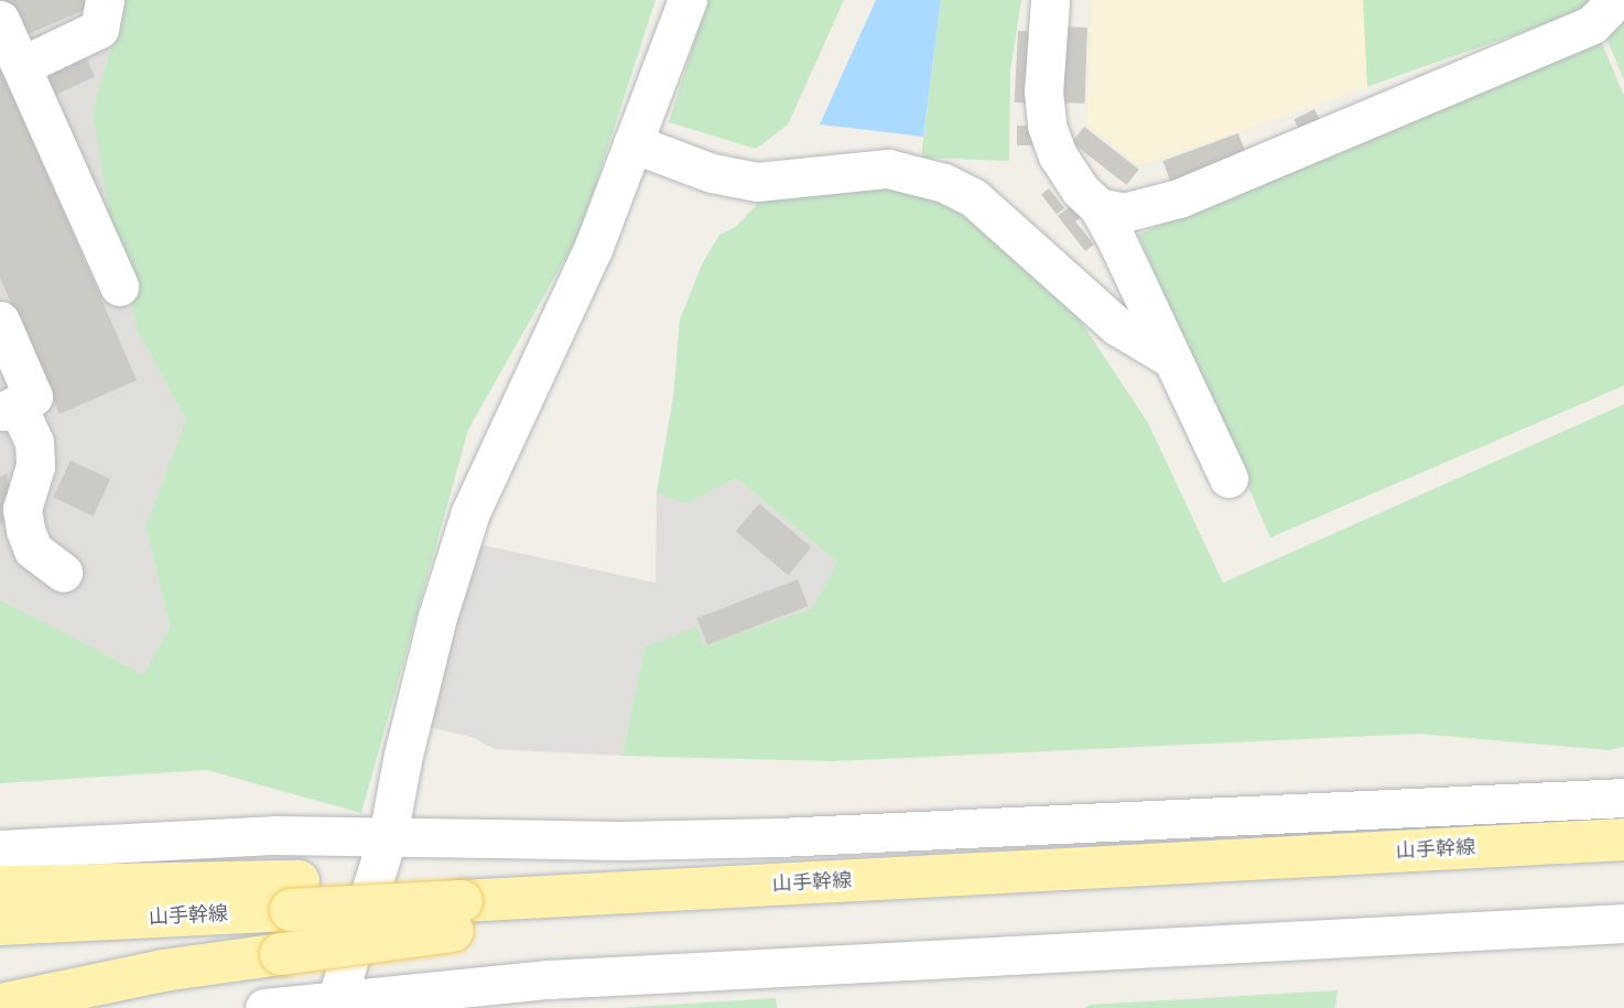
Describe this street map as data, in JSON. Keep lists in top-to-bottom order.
{
  "streets": {
    "main road": ["山手幹線"]
  }
}
